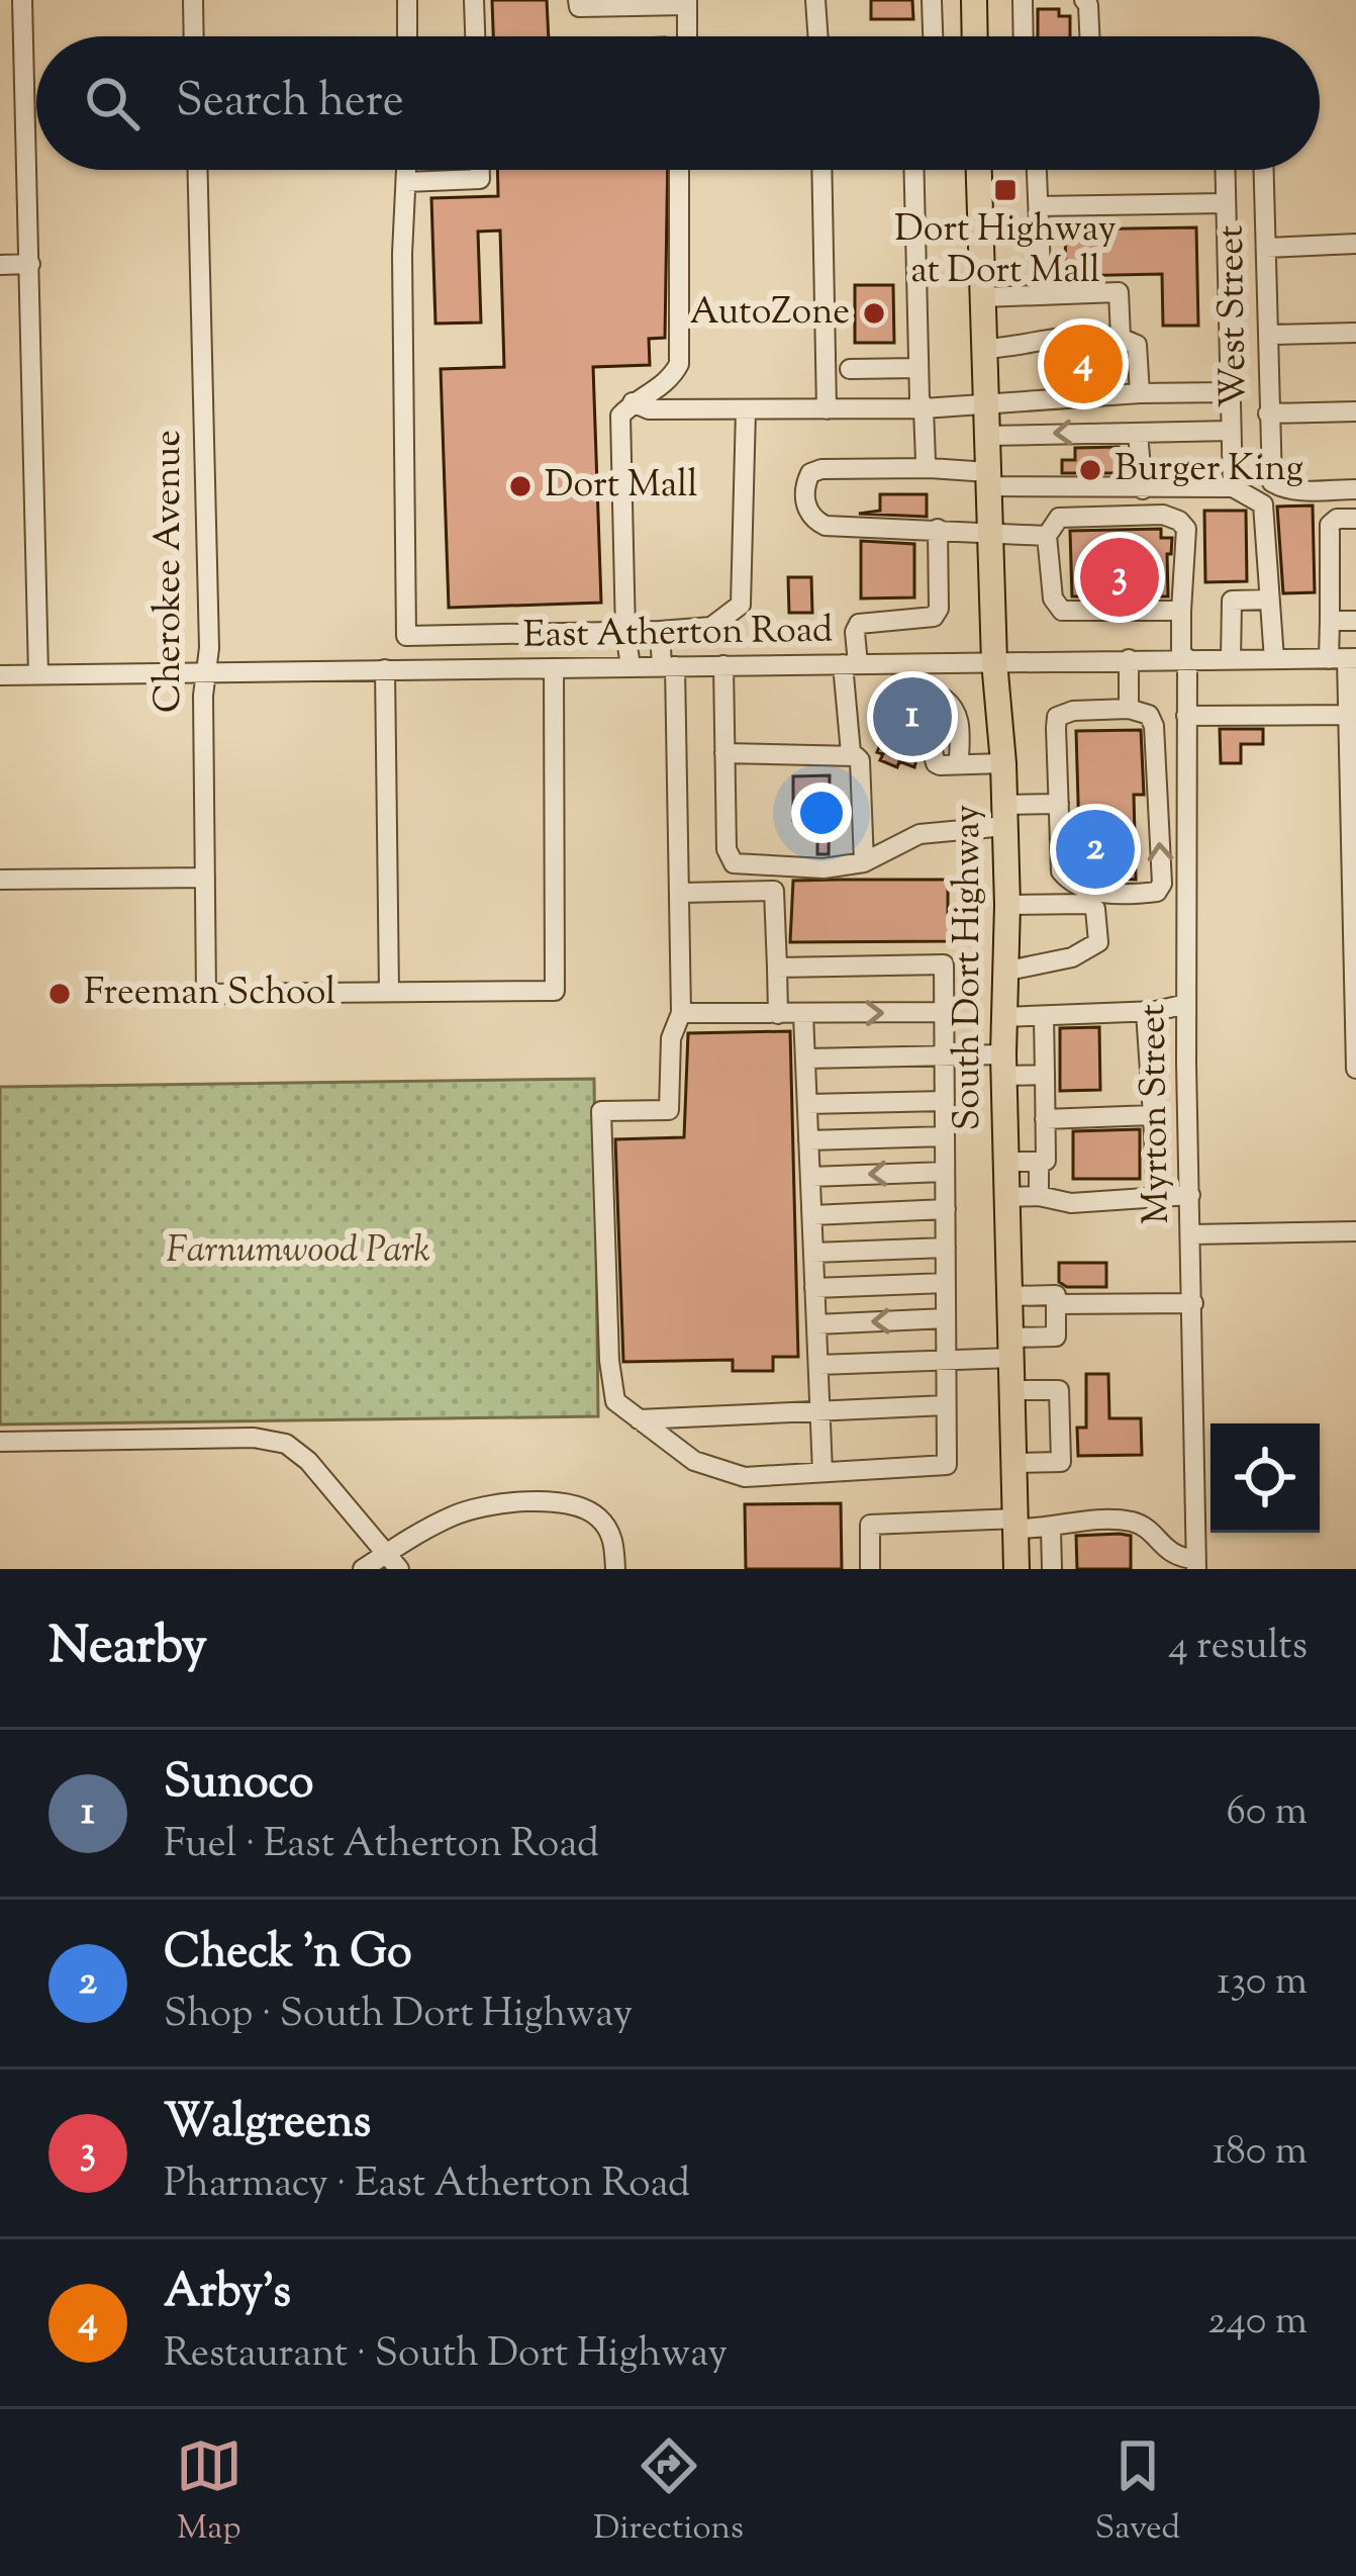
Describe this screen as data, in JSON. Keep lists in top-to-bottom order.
{
  "streets": {
    "main road": ["South Dort Highway"],
    "street": [
      "West Street",
      "Cherokee Avenue",
      "East Atherton Road",
      "Myrton Street"
    ]
  },
  "crossings": [
    ["Cherokee Avenue", "East Atherton Road"],
    ["East Atherton Road", "South Dort Highway"],
    ["East Atherton Road", "Myrton Street"]
  ],
  "parks": ["Farnumwood Park"],
  "places": {
    "transit": ["Dort Highway at Dort Mall"],
    "other": [
      "AutoZone",
      "Burger King",
      "Dort Mall",
      "Freeman School"
    ]
  },
  "page": {
    "search": "Search here",
    "pins": [
      "4",
      "3",
      "1",
      "2"
    ],
    "heading": ["Nearby", "4 results"],
    "list": [
      {
        "mark": "1",
        "name": "Sunoco",
        "note": "Fuel · East Atherton Road",
        "value": "60 m"
      },
      {
        "mark": "2",
        "name": "Check 'n Go",
        "note": "Shop · South Dort Highway",
        "value": "130 m"
      },
      {
        "mark": "3",
        "name": "Walgreens",
        "note": "Pharmacy · East Atherton Road",
        "value": "180 m"
      },
      {
        "mark": "4",
        "name": "Arby's",
        "note": "Restaurant · South Dort Highway",
        "value": "240 m"
      }
    ],
    "nav": ["Map", "Directions", "Saved"]
  }
}
